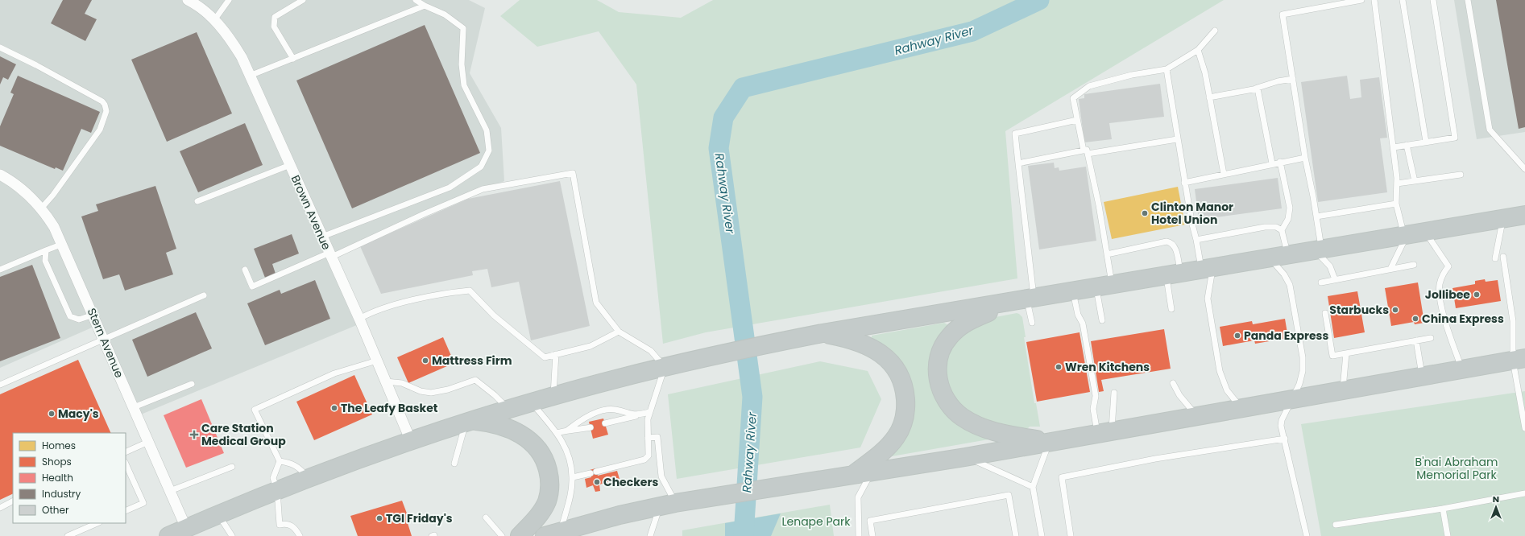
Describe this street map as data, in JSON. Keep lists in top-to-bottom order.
{
  "streets": {
    "street": ["Brown Avenue", "Stern Avenue"]
  },
  "water": ["Rahway River"],
  "parks": ["B'nai Abraham Memorial Park", "Lenape Park"],
  "places": {
    "other": [
      "Clinton Manor Hotel Union",
      "Jollibee",
      "Starbucks",
      "China Express",
      "Panda Express",
      "Mattress Firm",
      "Wren Kitchens",
      "The Leafy Basket",
      "Macy's",
      "Checkers",
      "TGI Friday's"
    ],
    "health": ["Care Station Medical Group"]
  },
  "legend": [
    "Homes",
    "Shops",
    "Health",
    "Industry",
    "Other"
  ],
  "north": "top"
}
